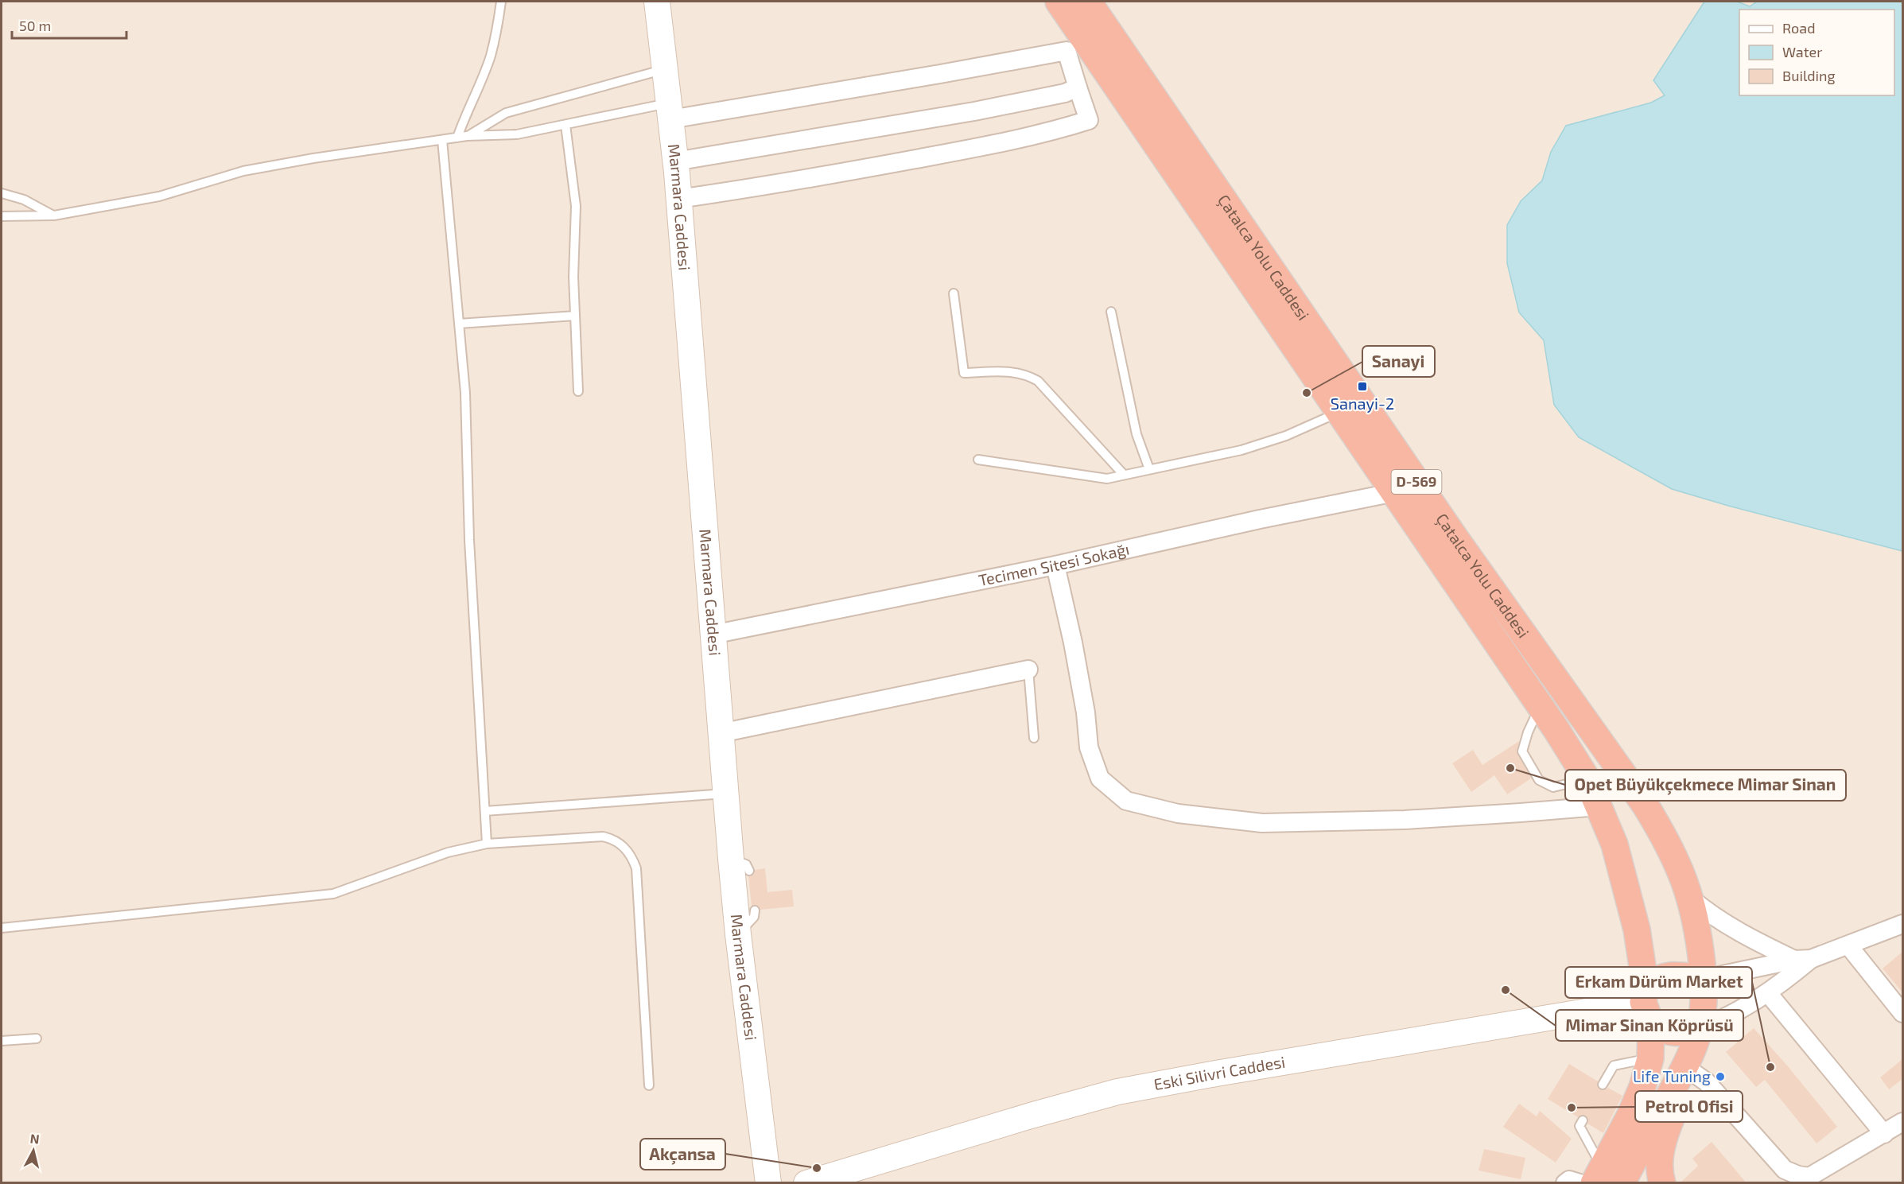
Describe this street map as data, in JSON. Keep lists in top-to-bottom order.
{
  "streets": {
    "highway": ["Çatalca Yolu Caddesi", "D-569"],
    "main road": ["Marmara Caddesi", "Eski Silivri Caddesi"],
    "street": ["Tecimen Sitesi Sokağı"]
  },
  "crossings": [
    ["Marmara Caddesi", "Tecimen Sitesi Sokağı"],
    ["Çatalca Yolu Caddesi", "D-569"],
    ["Çatalca Yolu Caddesi", "Tecimen Sitesi Sokağı"],
    ["Çatalca Yolu Caddesi", "Eski Silivri Caddesi"],
    ["D-569", "Eski Silivri Caddesi"]
  ],
  "places": {
    "transit": ["Sanayi-2"],
    "other": [
      "Sanayi",
      "Opet Büyükçekmece Mimar Sinan",
      "Mimar Sinan Köprüsü",
      "Erkam Dürüm Market",
      "Life Tuning",
      "Petrol Ofisi",
      "Akçansa"
    ]
  },
  "legend": ["Road", "Water", "Building"],
  "scale_bar": "50 m",
  "north": "top"
}
